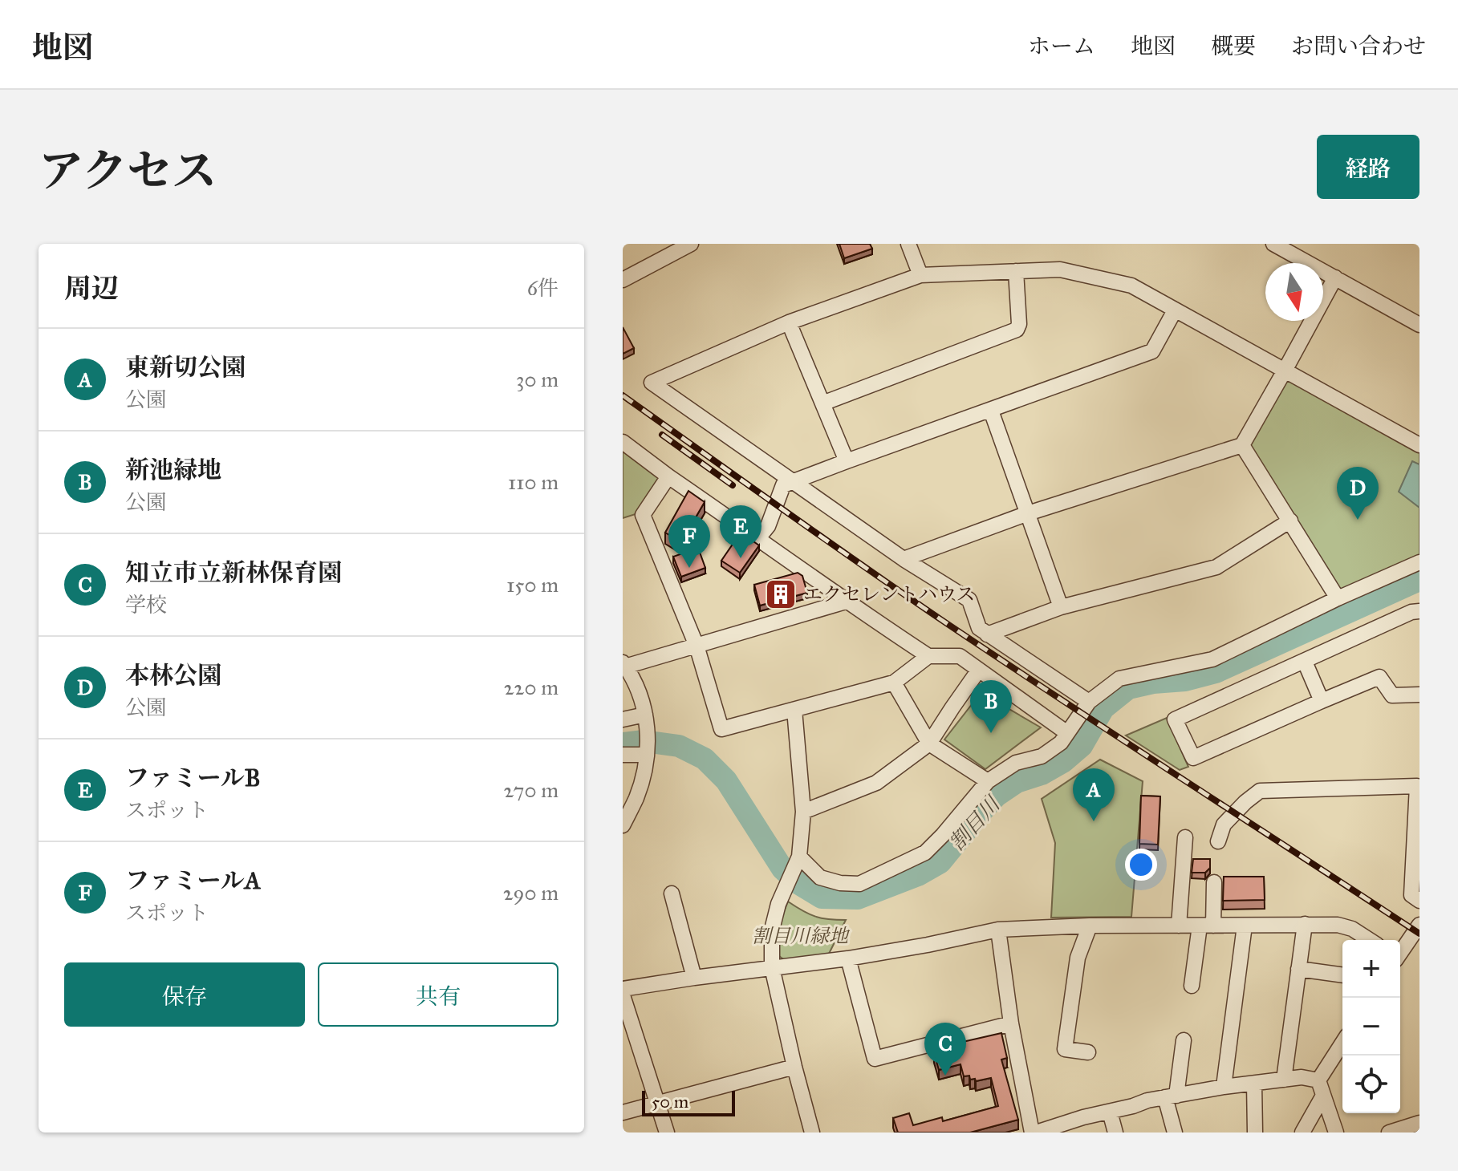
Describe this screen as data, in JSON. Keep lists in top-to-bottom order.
{
  "water": ["割目川"],
  "parks": ["割目川緑地"],
  "places": {
    "building": ["エクセレントハウス"]
  },
  "scale_bar": "50 m",
  "north": "bottom",
  "page": {
    "header": "地図",
    "nav": [
      "ホーム",
      "地図",
      "概要",
      "お問い合わせ"
    ],
    "title": "アクセス",
    "buttons": [
      "経路",
      ["保存", "共有"]
    ],
    "heading": ["周辺", "6件"],
    "list": [
      {
        "mark": "A",
        "name": "東新切公園",
        "note": "公園",
        "value": "30 m"
      },
      {
        "mark": "B",
        "name": "新池緑地",
        "note": "公園",
        "value": "110 m"
      },
      {
        "mark": "C",
        "name": "知立市立新林保育園",
        "note": "学校",
        "value": "150 m"
      },
      {
        "mark": "D",
        "name": "本林公園",
        "note": "公園",
        "value": "220 m"
      },
      {
        "mark": "E",
        "name": "ファミールB",
        "note": "スポット",
        "value": "270 m"
      },
      {
        "mark": "F",
        "name": "ファミールA",
        "note": "スポット",
        "value": "290 m"
      }
    ],
    "pins": [
      "D",
      "E",
      "F",
      "B",
      "A",
      "C"
    ],
    "map_buttons": ["+", "−"],
    "scale": "50 m"
  }
}
